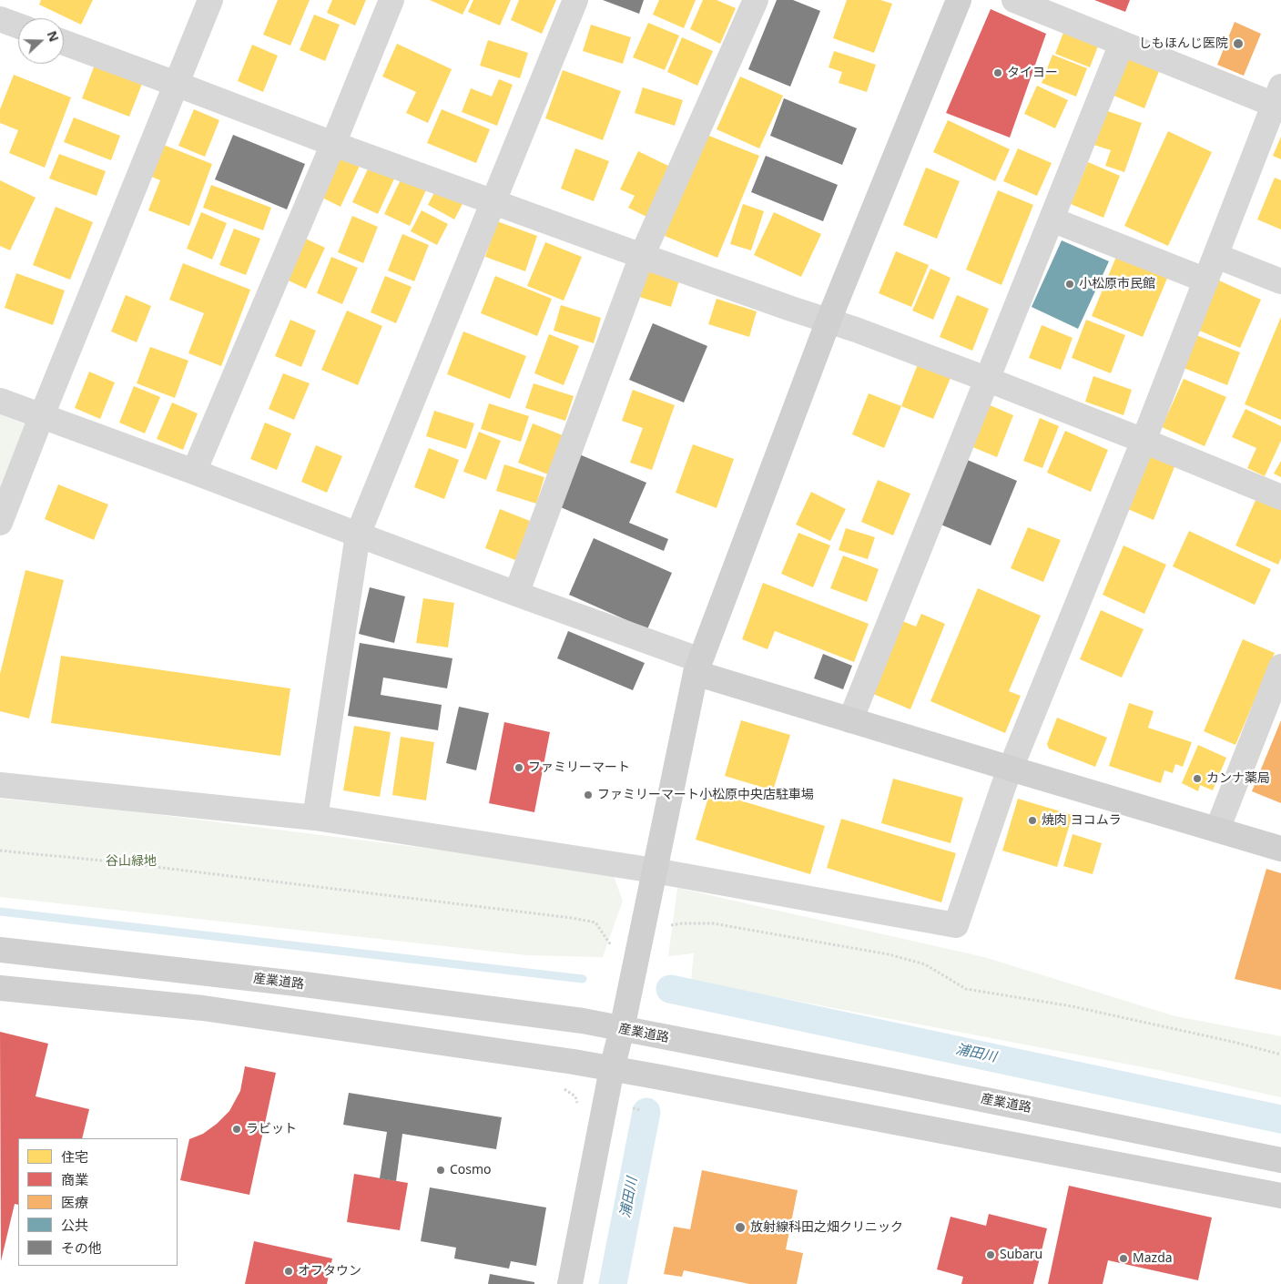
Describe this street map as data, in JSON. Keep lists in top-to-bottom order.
{
  "streets": {
    "main road": ["産業道路"]
  },
  "water": ["浦田川"],
  "parks": ["谷山緑地"],
  "places": [
    "しもほんじ医院",
    "タイヨー",
    "小松原市民館",
    "ファミリーマート",
    "カンナ薬局",
    "ファミリーマート小松原中央店駐車場",
    "焼肉 ヨコムラ",
    "ラビット",
    "Cosmo",
    "放射線科田之畑クリニック",
    "Subaru",
    "Mazda",
    "オフタウン"
  ],
  "legend": [
    "住宅",
    "商業",
    "医療",
    "公共",
    "その他"
  ],
  "north": "right"
}
